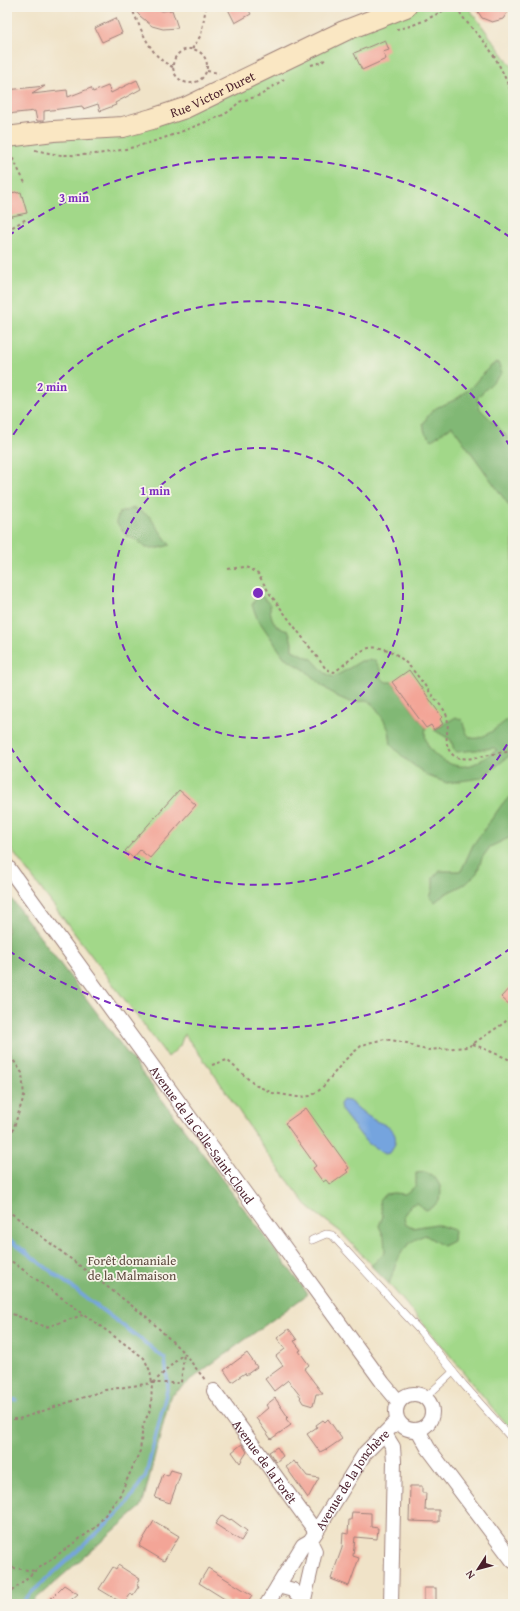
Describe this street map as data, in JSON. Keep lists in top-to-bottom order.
{
  "streets": {
    "street": [
      "Rue Victor Duret",
      "Avenue de la Celle-Saint-Cloud",
      "Avenue de la Forêt",
      "Avenue de la Jonchère"
    ]
  },
  "crossings": [
    ["Avenue de la Celle-Saint-Cloud", "Avenue de la Jonchère"],
    ["Avenue de la Forêt", "Avenue de la Jonchère"]
  ],
  "parks": ["Forêt domaniale de la Malmaison"],
  "north": "bottom left",
  "rings": ["3 min", "2 min", "1 min"]
}
